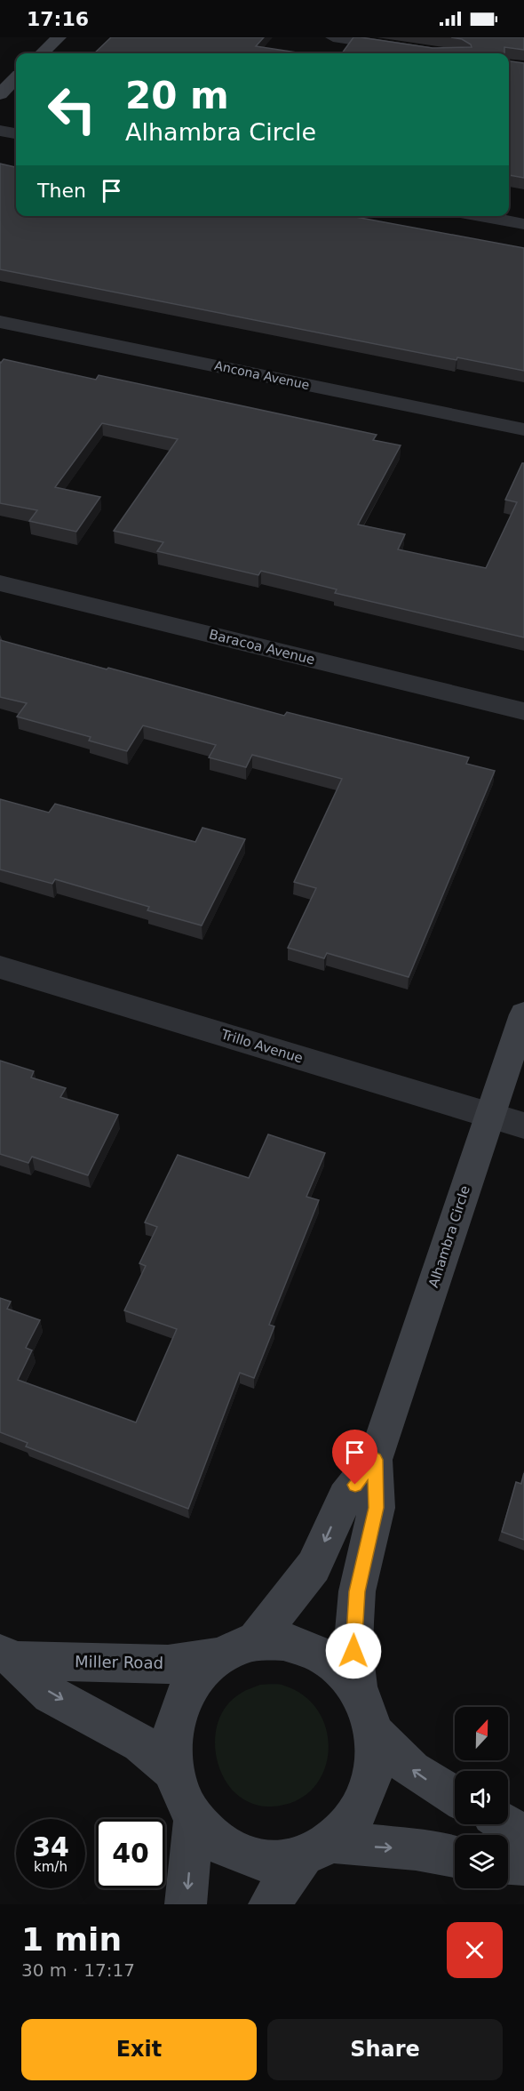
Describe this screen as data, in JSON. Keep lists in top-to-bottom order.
{
  "streets": {
    "street": [
      "Ancona Avenue",
      "Baracoa Avenue",
      "Trillo Avenue",
      "Alhambra Circle",
      "Miller Road"
    ]
  },
  "crossings": [
    ["Trillo Avenue", "Alhambra Circle"],
    ["Alhambra Circle", "Miller Road"]
  ],
  "north": "top",
  "page": {
    "status": "17:16",
    "turn": ["20 m", "Alhambra Circle"],
    "then": "Then",
    "speed": "34 km/h",
    "limit": "40",
    "heading": ["1 min", "30 m · 17:17"],
    "buttons": ["Exit", "Share"]
  }
}
